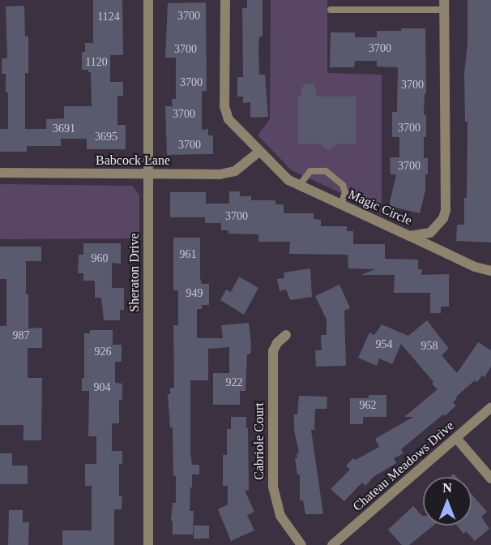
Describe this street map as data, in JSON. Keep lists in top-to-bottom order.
{
  "streets": {
    "street": [
      "Babcock Lane",
      "Magic Circle",
      "Sheraton Drive",
      "Cabriole Court",
      "Chateau Meadows Drive"
    ]
  },
  "crossings": [
    ["Babcock Lane", "Magic Circle"],
    ["Babcock Lane", "Sheraton Drive"]
  ],
  "house_numbers": [
    "3700",
    "1124",
    "3700",
    "3700",
    "1120",
    "3700",
    "3700",
    "3700",
    "3700",
    "3691",
    "3695",
    "3700",
    "3700",
    "3700",
    "961",
    "960",
    "949",
    "987",
    "954",
    "958",
    "926",
    "922",
    "904",
    "962"
  ],
  "north": "top"
}
